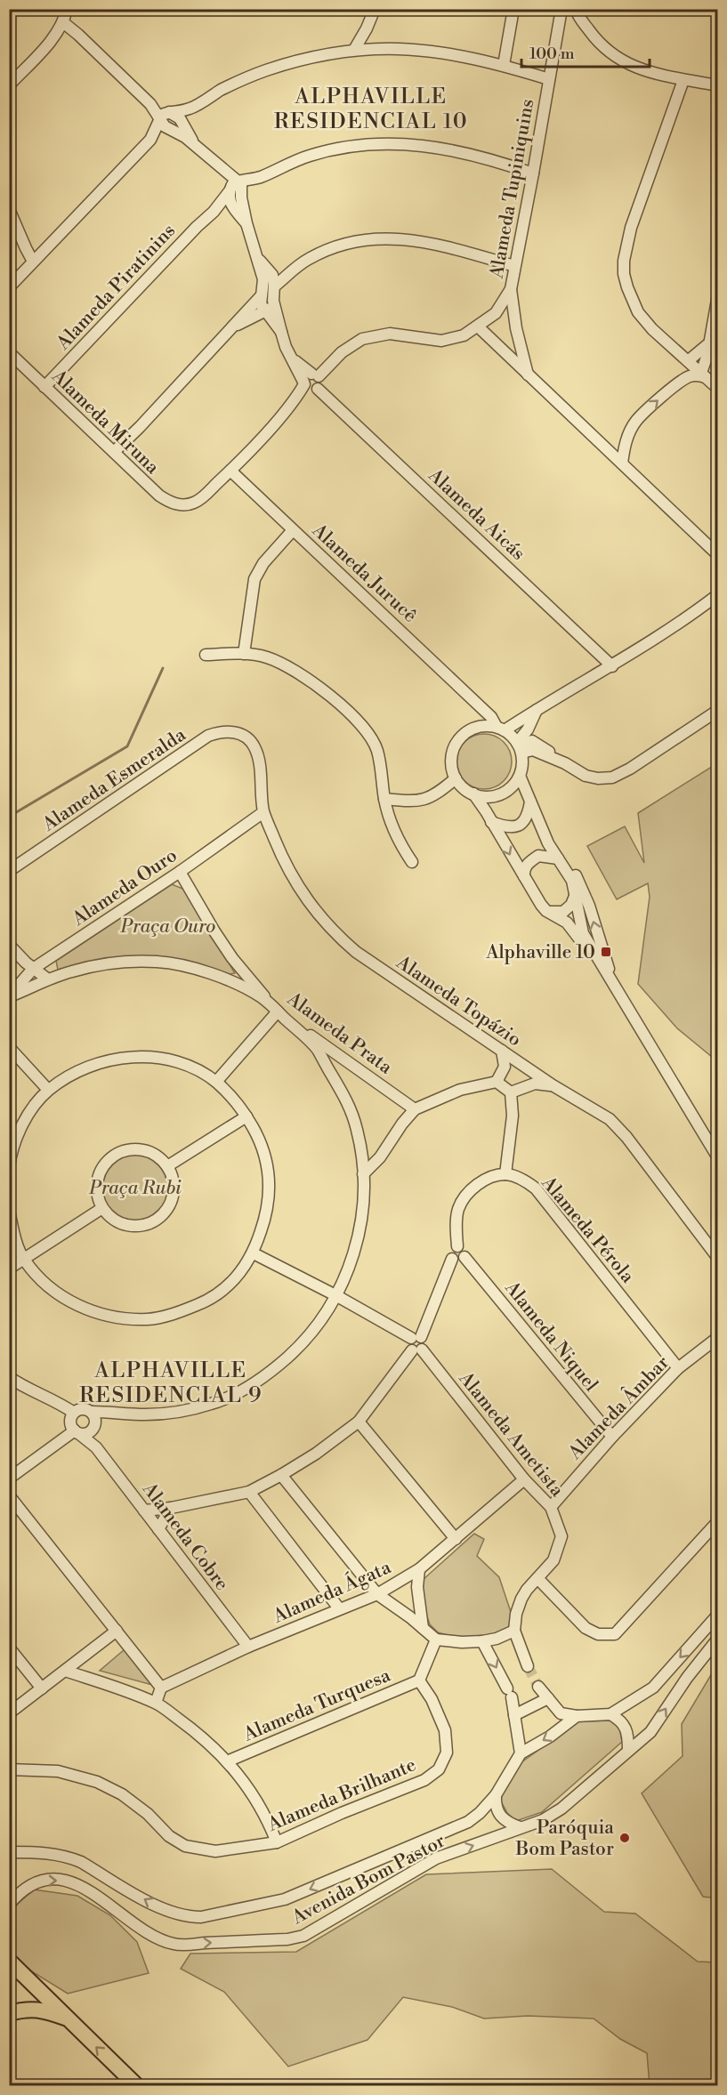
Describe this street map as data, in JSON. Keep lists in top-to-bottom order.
{
  "streets": {
    "street": [
      "Alameda Tupiniquins",
      "Alameda Piratinins",
      "Alameda Miruna",
      "Alameda Aicás",
      "Alameda Jurucê",
      "Alameda Esmeralda",
      "Alameda Ouro",
      "Alameda Topázio",
      "Alameda Prata",
      "Alameda Pérola",
      "Alameda Niquel",
      "Alameda Âmbar",
      "Alameda Ametista",
      "Alameda Cobre",
      "Alameda Ágata",
      "Alameda Turquesa",
      "Alameda Brilhante",
      "Avenida Bom Pastor"
    ]
  },
  "crossings": [
    ["Alameda Piratinins", "Alameda Miruna"],
    ["Alameda Piratinins", "Alameda Aicás"],
    ["Alameda Miruna", "Alameda Jurucê"],
    ["Alameda Esmeralda", "Alameda Topázio"],
    ["Alameda Ouro", "Alameda Topázio"],
    ["Alameda Ouro", "Alameda Prata"],
    ["Alameda Pérola", "Alameda Âmbar"],
    ["Alameda Niquel", "Alameda Âmbar"],
    ["Alameda Âmbar", "Alameda Ametista"],
    ["Alameda Ametista", "Alameda Ágata"],
    ["Alameda Cobre", "Alameda Ágata"],
    ["Alameda Turquesa", "Alameda Brilhante"]
  ],
  "districts": ["ALPHAVILLE RESIDENCIAL 10", "ALPHAVILLE RESIDENCIAL 9"],
  "parks": ["Praça Ouro", "Praça Rubi"],
  "places": {
    "transit": ["Alphaville 10"],
    "other": ["Paróquia Bom Pastor"]
  },
  "scale_bar": "100 m"
}
